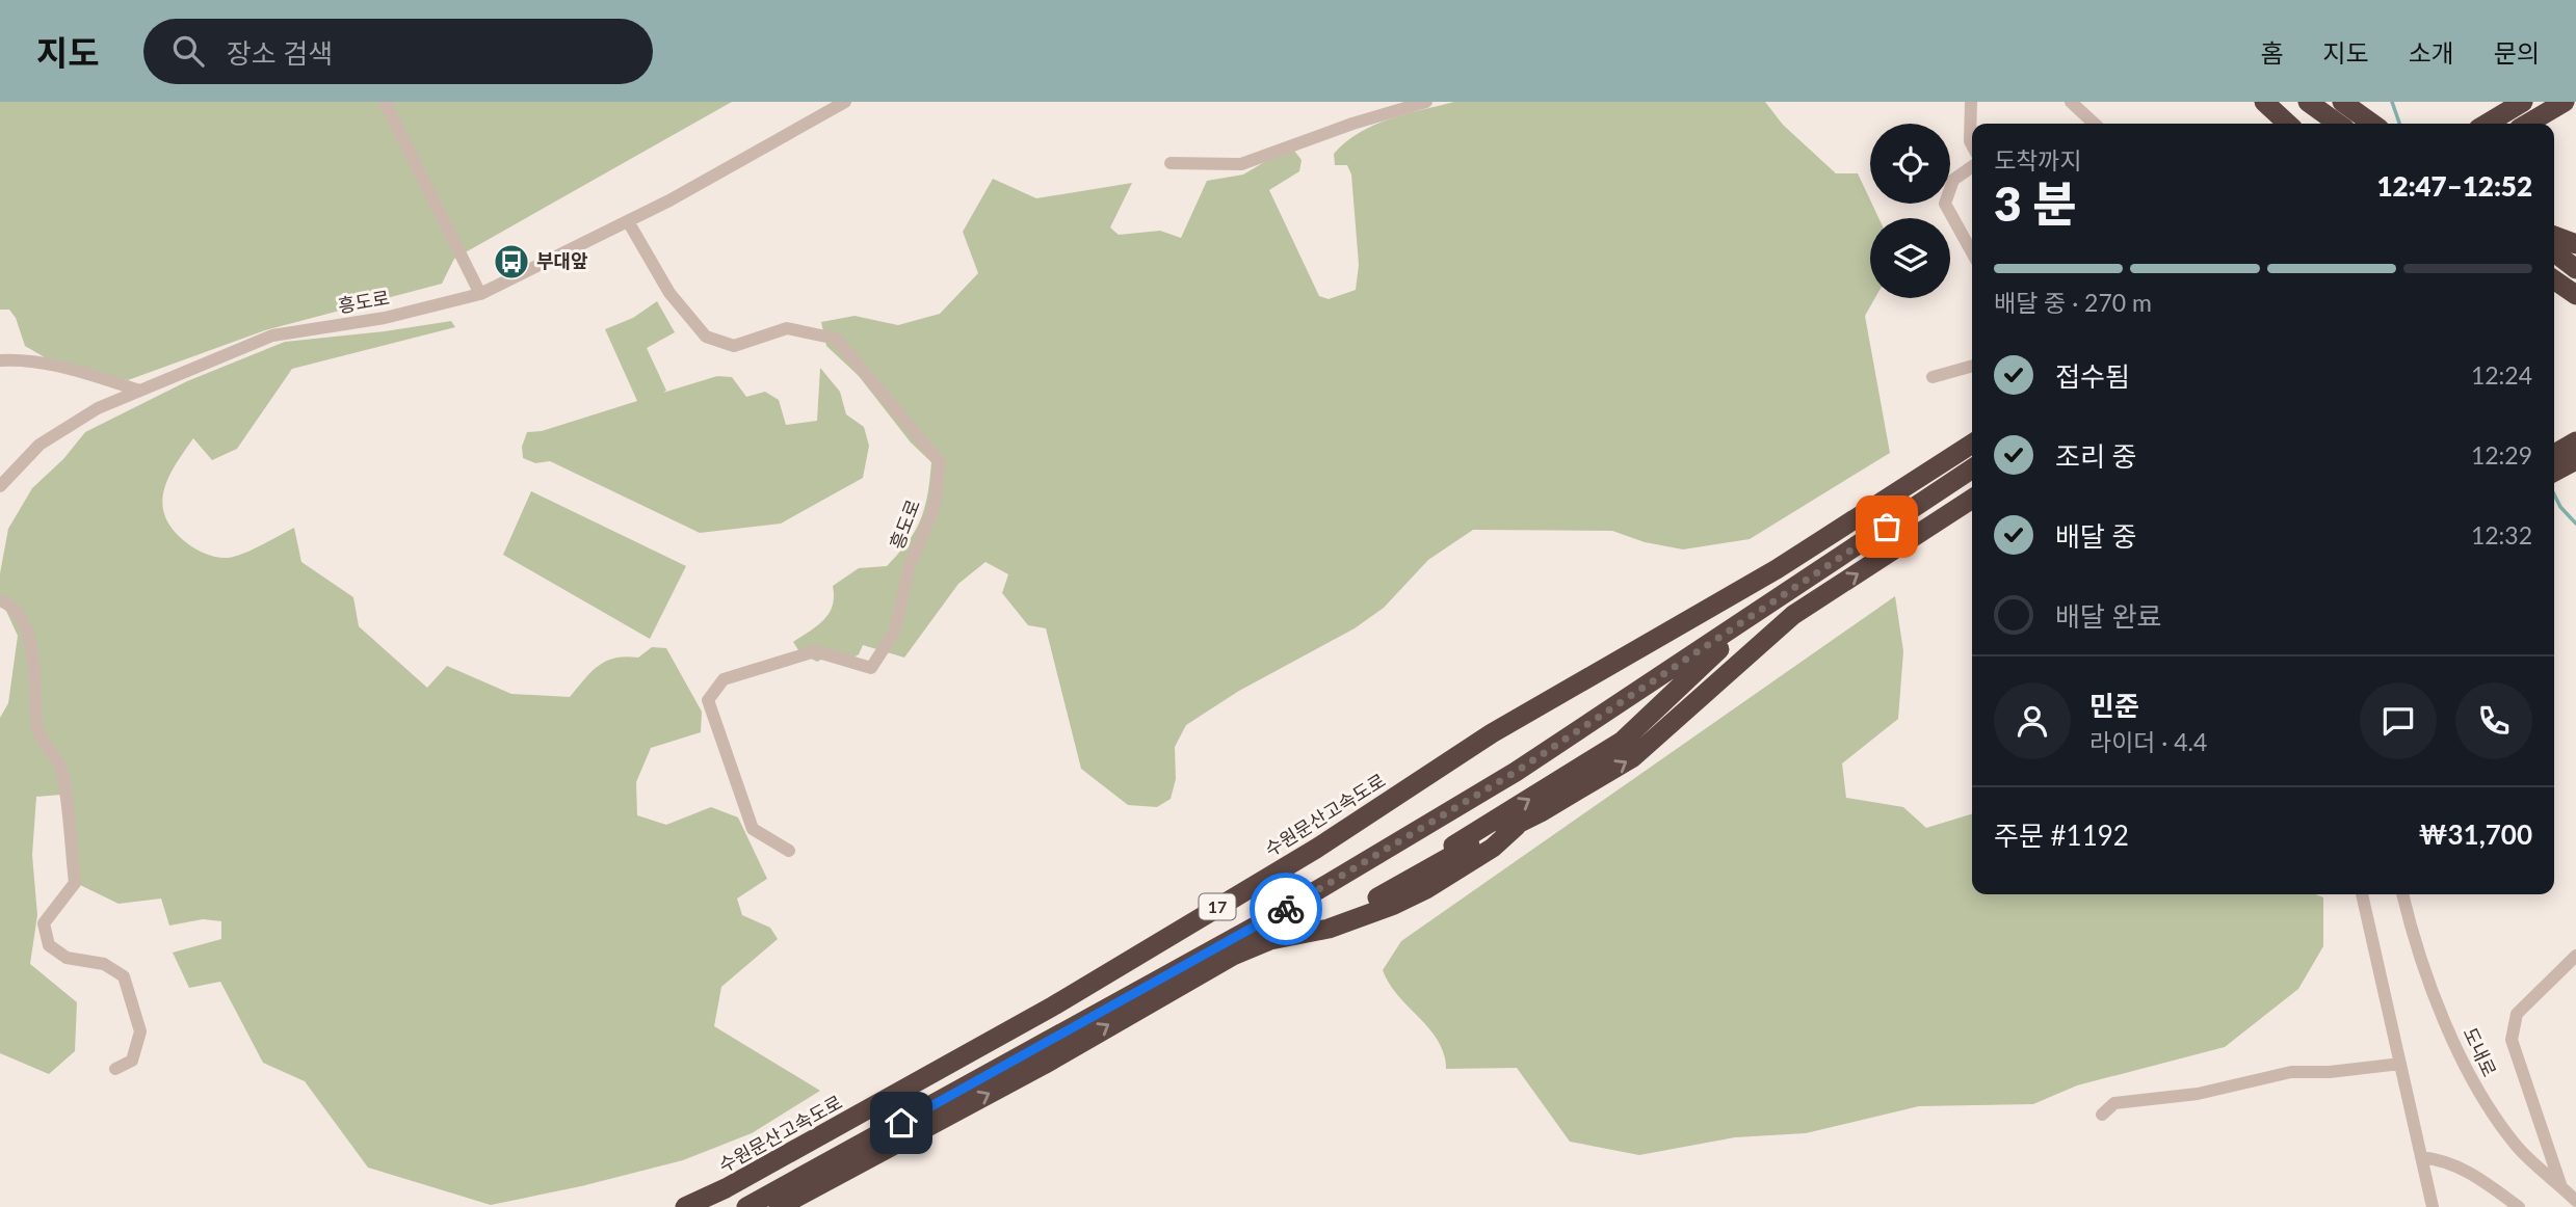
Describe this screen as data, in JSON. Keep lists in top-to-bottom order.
{
  "streets": {
    "highway": ["수원문산고속도로", "17"],
    "street": ["흥도로", "도내로"]
  },
  "places": {
    "bus stop": ["부대앞"]
  },
  "page": {
    "header": "지도",
    "search": "장소 검색",
    "nav": [
      "홈",
      "지도",
      "소개",
      "문의"
    ],
    "heading": ["3 분", "도착까지", "12:47–12:52"],
    "panel": [
      "민준",
      "라이더 · 4.4",
      "주문 #1192",
      "₩31,700"
    ],
    "bar": "배달 중 · 270 m",
    "list": [
      ["접수됨", "12:24"],
      ["조리 중", "12:29"],
      ["배달 중", "12:32"],
      "배달 완료"
    ]
  }
}
